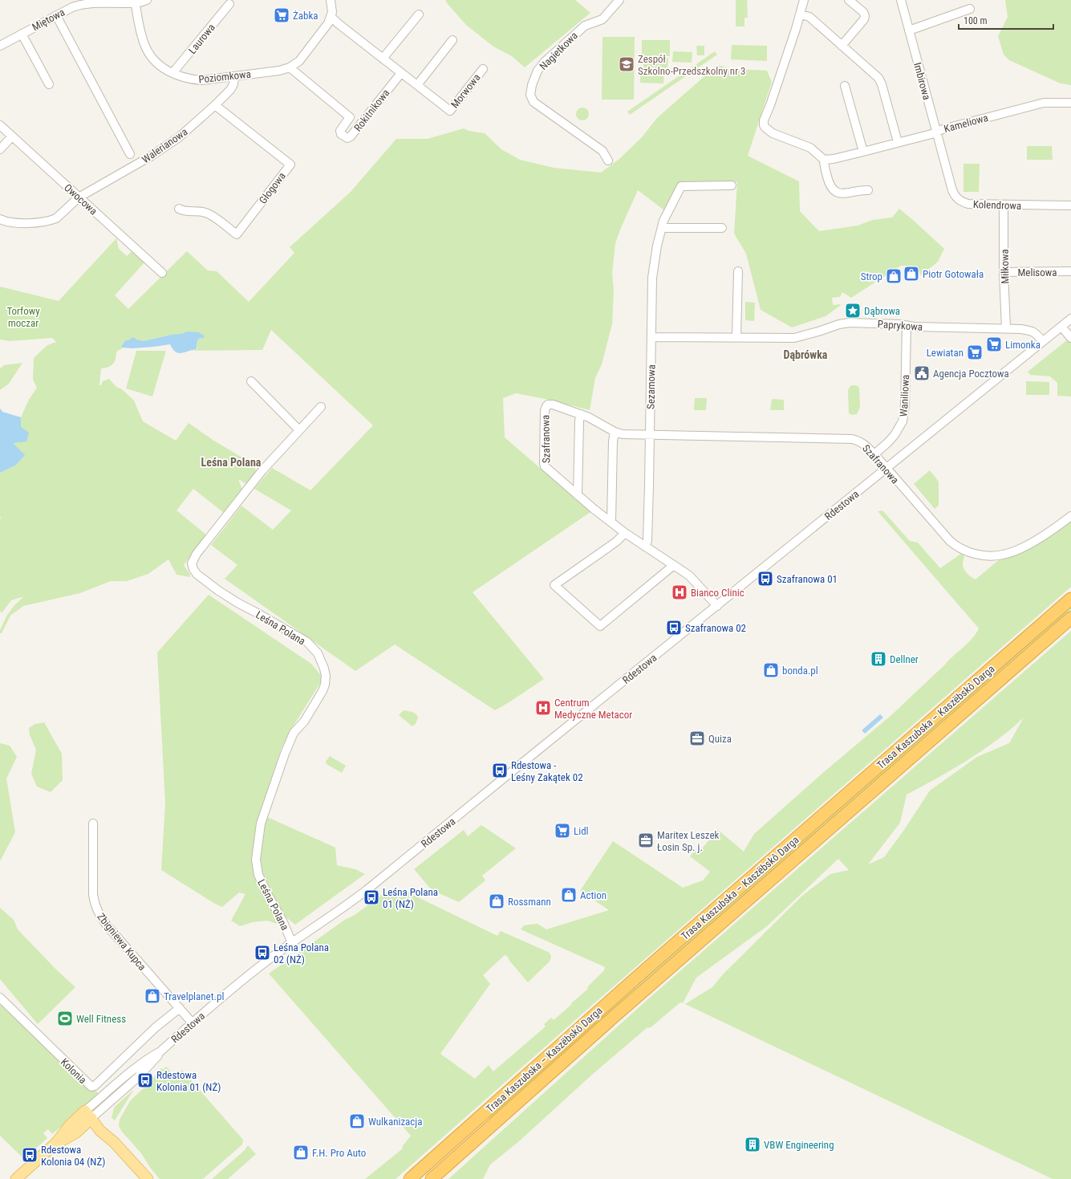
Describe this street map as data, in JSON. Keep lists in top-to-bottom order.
{
  "streets": {
    "highway": ["Trasa Kaszubska – Kaszëbskô Darga"],
    "main road": ["Rdestowa"],
    "street": [
      "Miętowa",
      "Laurowa",
      "Nagietkowa",
      "Poziomkowa",
      "Imbirowa",
      "Morwowa",
      "Rokitnikowa",
      "Kameliowa",
      "Walerianowa",
      "Głogowa",
      "Owocowa",
      "Kolendrowa",
      "Miłkowa",
      "Melisowa",
      "Paprykowa",
      "Sezamowa",
      "Waniliowa",
      "Szafranowa",
      "Leśna Polana",
      "Zbigniewa Kupca",
      "Kolonia"
    ]
  },
  "crossings": [
    ["Miętowa", "Poziomkowa"],
    ["Miętowa", "Walerianowa"],
    ["Laurowa", "Poziomkowa"],
    ["Poziomkowa", "Morwowa"],
    ["Poziomkowa", "Rokitnikowa"],
    ["Poziomkowa", "Walerianowa"],
    ["Imbirowa", "Kameliowa"],
    ["Imbirowa", "Kolendrowa"],
    ["Morwowa", "Rokitnikowa"],
    ["Kameliowa", "Kolendrowa"],
    ["Walerianowa", "Głogowa"],
    ["Walerianowa", "Owocowa"],
    ["Kolendrowa", "Miłkowa"],
    ["Miłkowa", "Melisowa"],
    ["Miłkowa", "Paprykowa"],
    ["Paprykowa", "Sezamowa"],
    ["Paprykowa", "Waniliowa"],
    ["Paprykowa", "Rdestowa"],
    ["Sezamowa", "Szafranowa"],
    ["Waniliowa", "Szafranowa"],
    ["Szafranowa", "Rdestowa"],
    ["Rdestowa", "Leśna Polana"],
    ["Rdestowa", "Zbigniewa Kupca"],
    ["Zbigniewa Kupca", "Kolonia"]
  ],
  "districts": ["Dąbrówka", "Leśna Polana"],
  "parks": ["Torfowy moczar"],
  "places": {
    "supermarket": [
      "Żabka",
      "Limonka",
      "Lewiatan",
      "Lidl"
    ],
    "school or university": ["Zespół Szkolno-Przedszkolny nr 3"],
    "shop": [
      "Piotr Gotowała",
      "Strop",
      "bonda.pl",
      "Action",
      "Rossmann",
      "Travelplanet.pl",
      "Wulkanizacja",
      "F.H. Pro Auto"
    ],
    "place": ["Dąbrowa"],
    "public building": ["Agencja Pocztowa"],
    "bus stop": [
      "Szafranowa 01",
      "Szafranowa 02",
      "Rdestowa - Leśny Zakątek 02",
      "Leśna Polana 01 (NŻ)",
      "Leśna Polana 02 (NŻ)",
      "Rdestowa Kolonia 01 (NŻ)",
      "Rdestowa Kolonia 04 (NŻ)"
    ],
    "hospital": ["Bianco Clinic", "Centrum Medyczne Metacor"],
    "building": ["Dellner", "VBW Engineering"],
    "office": ["Quiza", "Maritex Leszek Łosin Sp. j."],
    "sports": ["Well Fitness"]
  },
  "scale_bar": "100 m"
}
